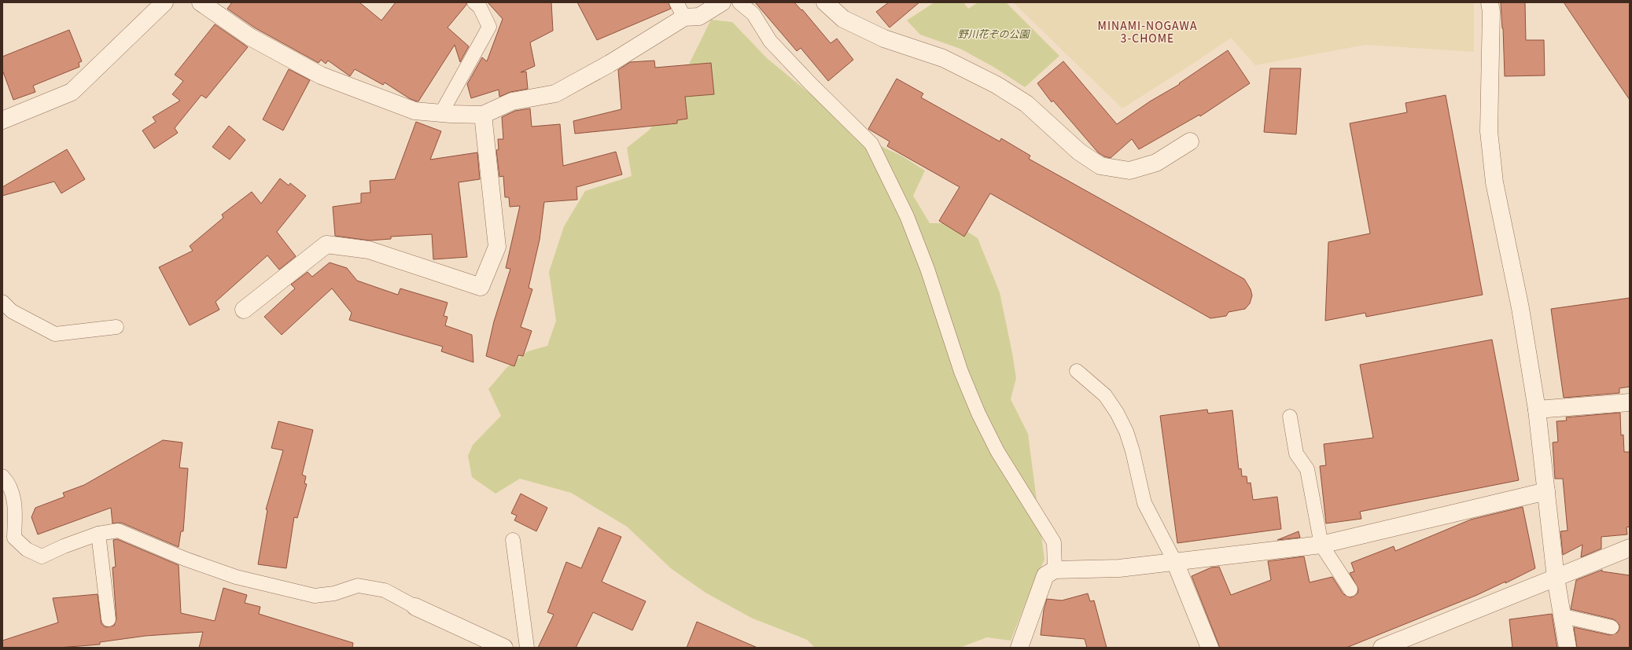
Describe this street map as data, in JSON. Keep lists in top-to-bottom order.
{
  "districts": ["MINAMI-NOGAWA 3-CHOME"],
  "parks": ["野川花ぞの公園"]
}
